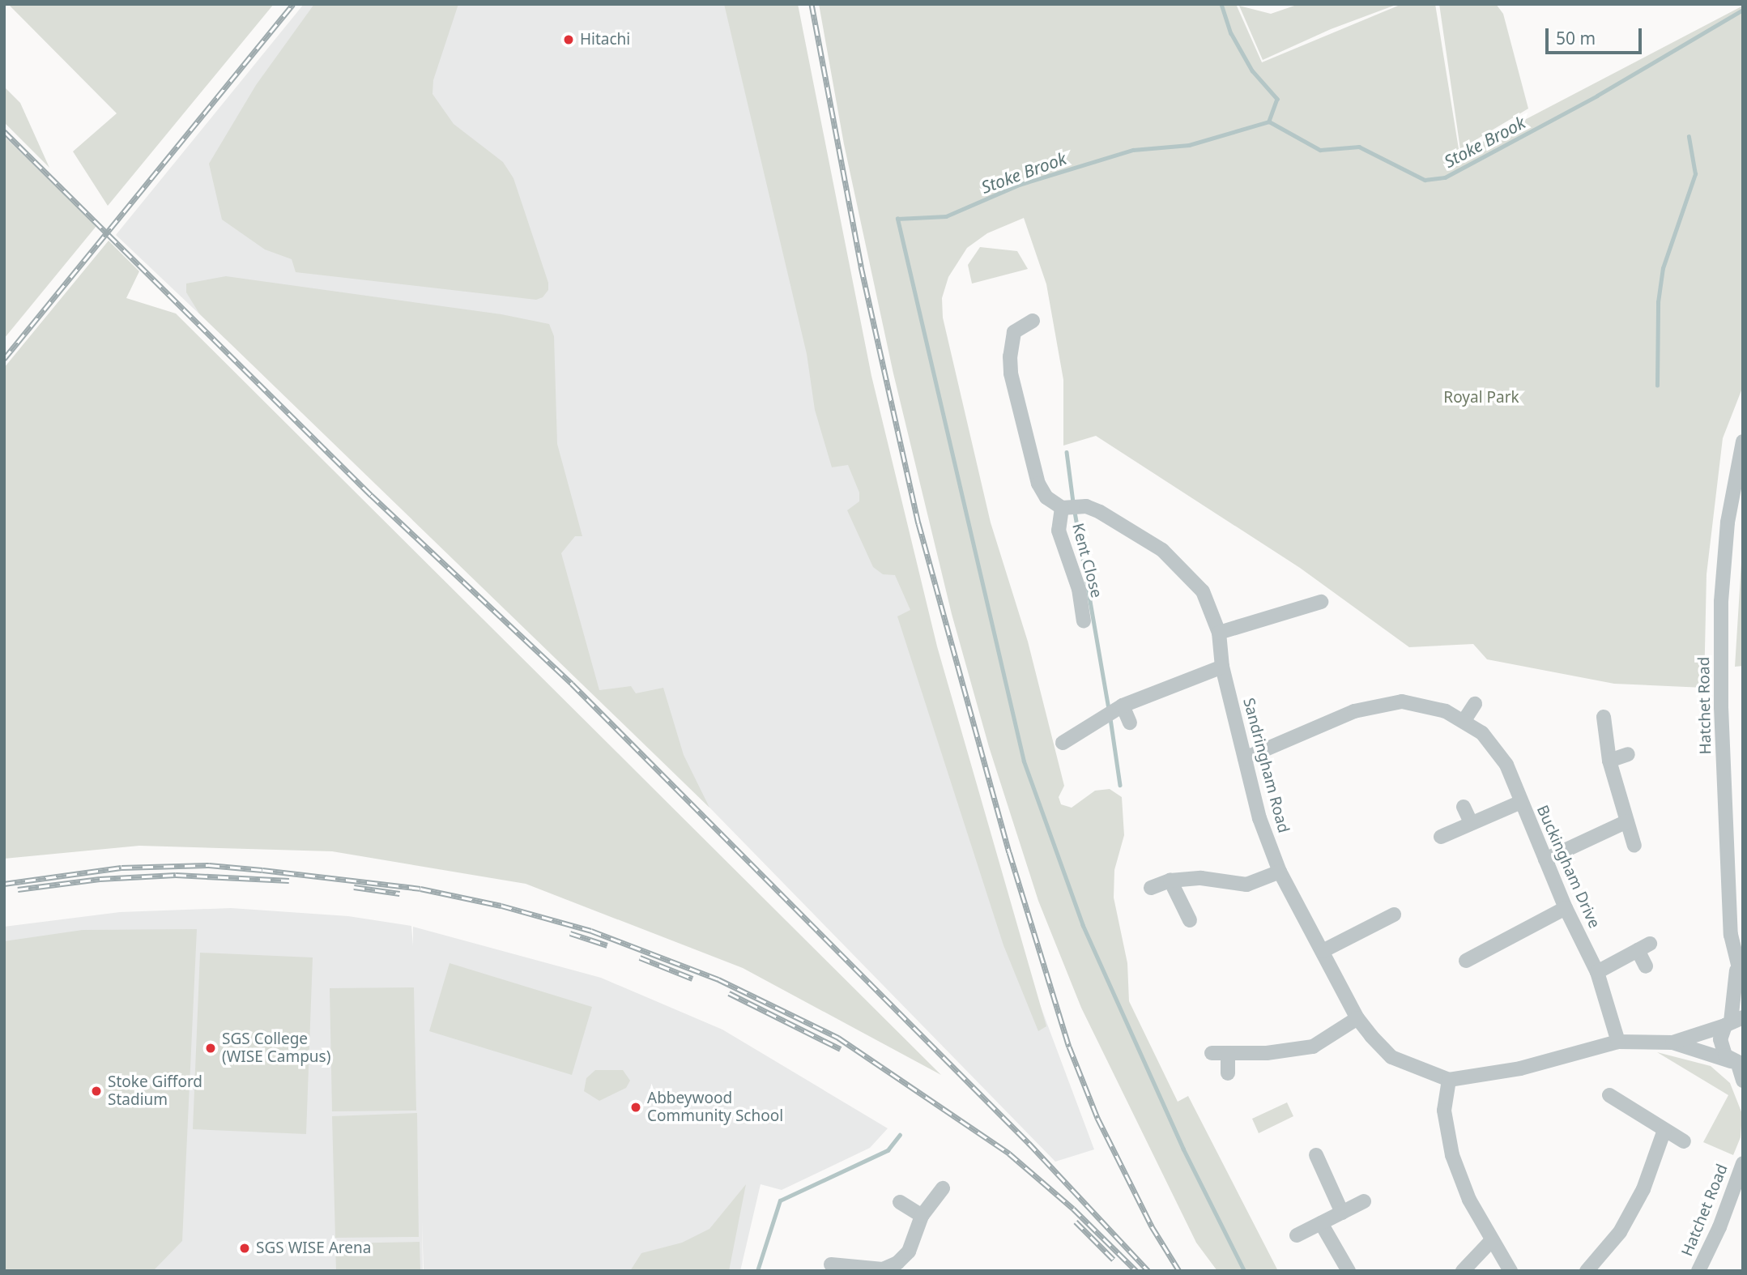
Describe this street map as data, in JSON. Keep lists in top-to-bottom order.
{
  "streets": {
    "street": [
      "Kent Close",
      "Hatchet Road",
      "Sandringham Road",
      "Buckingham Drive"
    ]
  },
  "crossings": [
    ["Kent Close", "Sandringham Road"],
    ["Hatchet Road", "Sandringham Road"],
    ["Sandringham Road", "Buckingham Drive"]
  ],
  "water": ["Stoke Brook"],
  "parks": ["Royal Park"],
  "places": [
    "Hitachi",
    "SGS College (WISE Campus)",
    "Stoke Gifford Stadium",
    "Abbeywood Community School",
    "SGS WISE Arena"
  ],
  "scale_bar": "50 m"
}
